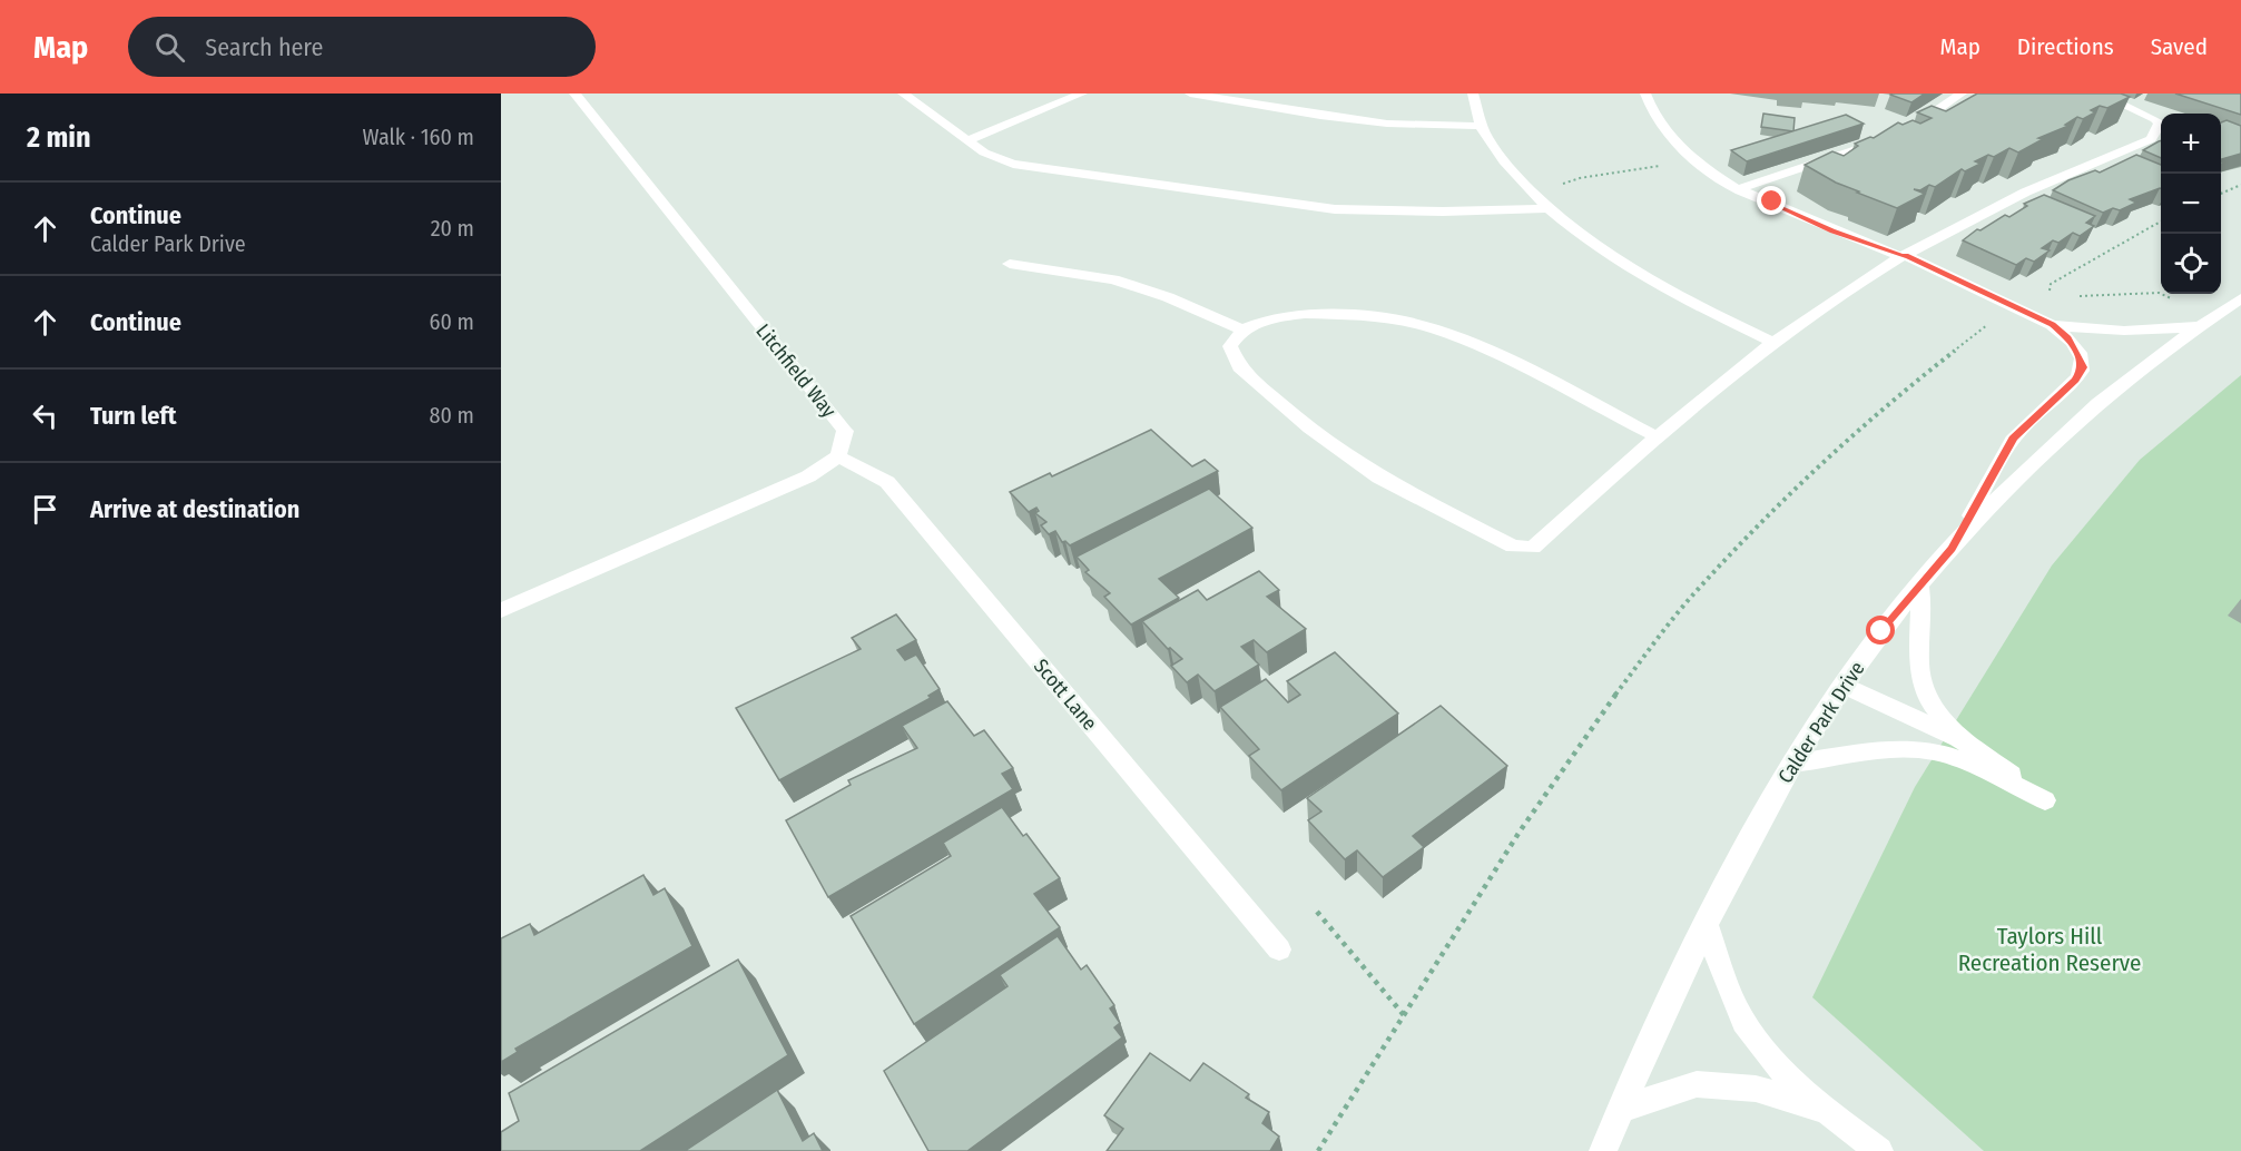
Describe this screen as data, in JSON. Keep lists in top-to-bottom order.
{
  "streets": {
    "street": ["Litchfield Way", "Scott Lane", "Calder Park Drive"]
  },
  "crossings": [
    ["Litchfield Way", "Scott Lane"]
  ],
  "parks": ["Taylors Hill Recreation Reserve"],
  "page": {
    "header": "Map",
    "search": "Search here",
    "nav": ["Map", "Directions", "Saved"],
    "heading": ["2 min", "Walk · 160 m"],
    "map_buttons": ["+", "−"],
    "list": [
      ["Continue", "Calder Park Drive", "20 m"],
      ["Continue", "60 m"],
      ["Turn left", "80 m"],
      "Arrive at destination"
    ]
  }
}
